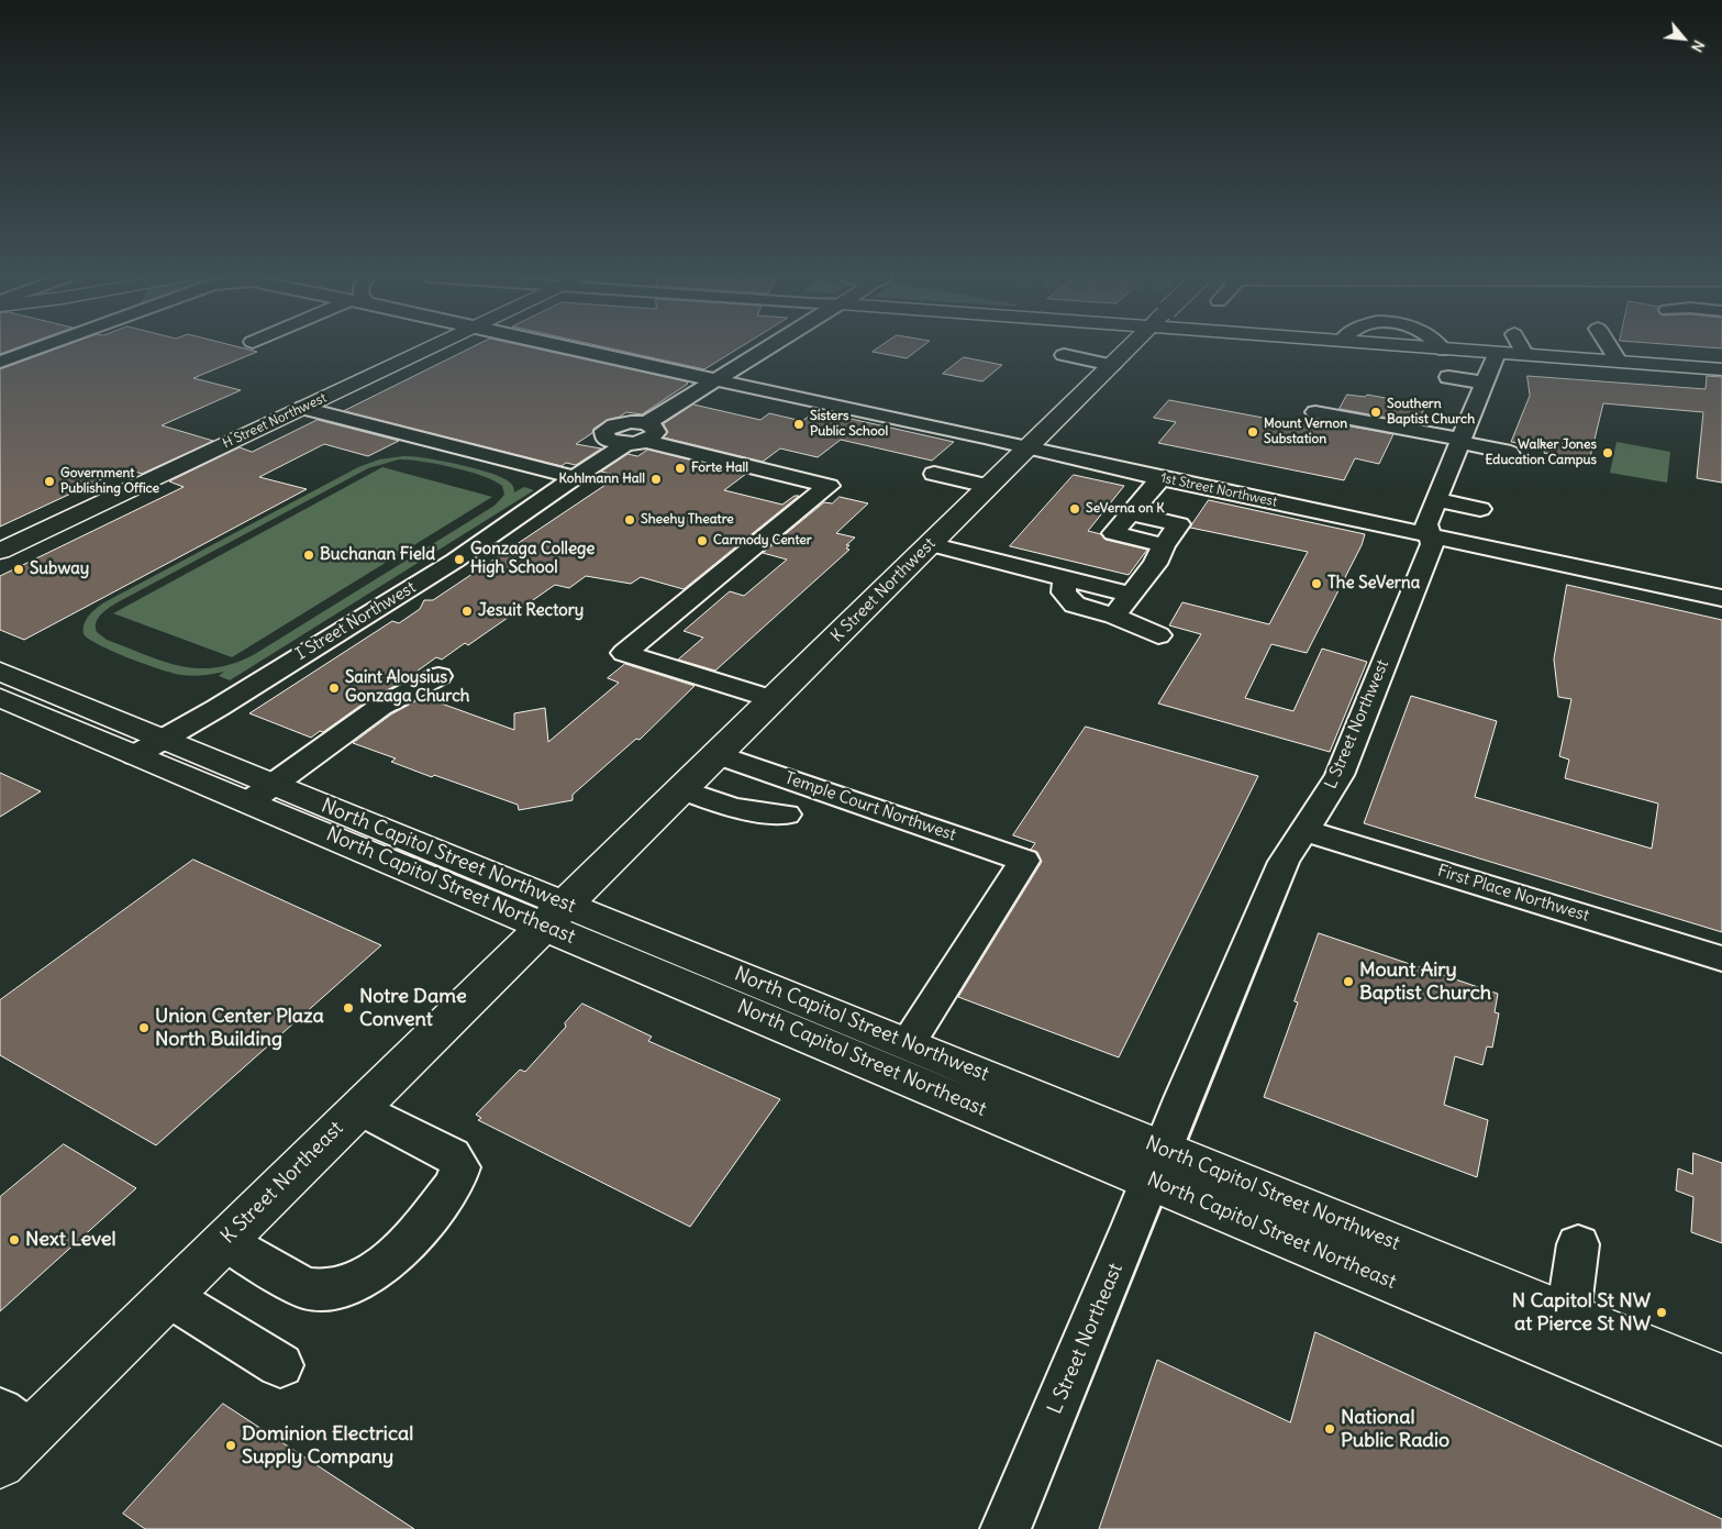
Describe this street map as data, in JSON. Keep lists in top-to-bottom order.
{
  "streets": {
    "main road": [
      "H Street Northwest",
      "K Street Northwest",
      "North Capitol Street Northwest",
      "North Capitol Street Northeast",
      "K Street Northeast"
    ],
    "street": [
      "1st Street Northwest",
      "I Street Northwest",
      "L Street Northwest",
      "Temple Court Northwest",
      "First Place Northwest",
      "L Street Northeast"
    ]
  },
  "crossings": [
    ["1st Street Northwest", "K Street Northwest"],
    ["1st Street Northwest", "I Street Northwest"],
    ["1st Street Northwest", "L Street Northwest"],
    ["K Street Northwest", "Temple Court Northwest"],
    ["K Street Northwest", "North Capitol Street Northwest"],
    ["K Street Northwest", "North Capitol Street Northeast"],
    ["K Street Northwest", "K Street Northeast"],
    ["I Street Northwest", "North Capitol Street Northeast"],
    ["L Street Northwest", "North Capitol Street Northwest"],
    ["L Street Northwest", "North Capitol Street Northeast"],
    ["L Street Northwest", "First Place Northwest"],
    ["L Street Northwest", "L Street Northeast"],
    ["Temple Court Northwest", "North Capitol Street Northwest"],
    ["North Capitol Street Northwest", "North Capitol Street Northeast"],
    ["North Capitol Street Northwest", "K Street Northeast"],
    ["North Capitol Street Northwest", "L Street Northeast"],
    ["North Capitol Street Northeast", "K Street Northeast"],
    ["North Capitol Street Northeast", "L Street Northeast"]
  ],
  "places": [
    "Southern Baptist Church",
    "Sisters Public School",
    "Mount Vernon Substation",
    "Walker Jones Education Campus",
    "Forte Hall",
    "Kohlmann Hall",
    "Government Publishing Office",
    "SeVerna on K",
    "Sheehy Theatre",
    "Carmody Center",
    "Buchanan Field",
    "Gonzaga College High School",
    "Subway",
    "The SeVerna",
    "Jesuit Rectory",
    "Saint Aloysius Gonzaga Church",
    "Mount Airy Baptist Church",
    "Notre Dame Convent",
    "Union Center Plaza North Building",
    "Next Level",
    "N Capitol St NW at Pierce St NW",
    "National Public Radio",
    "Dominion Electrical Supply Company"
  ],
  "north": "bottom right"
}
